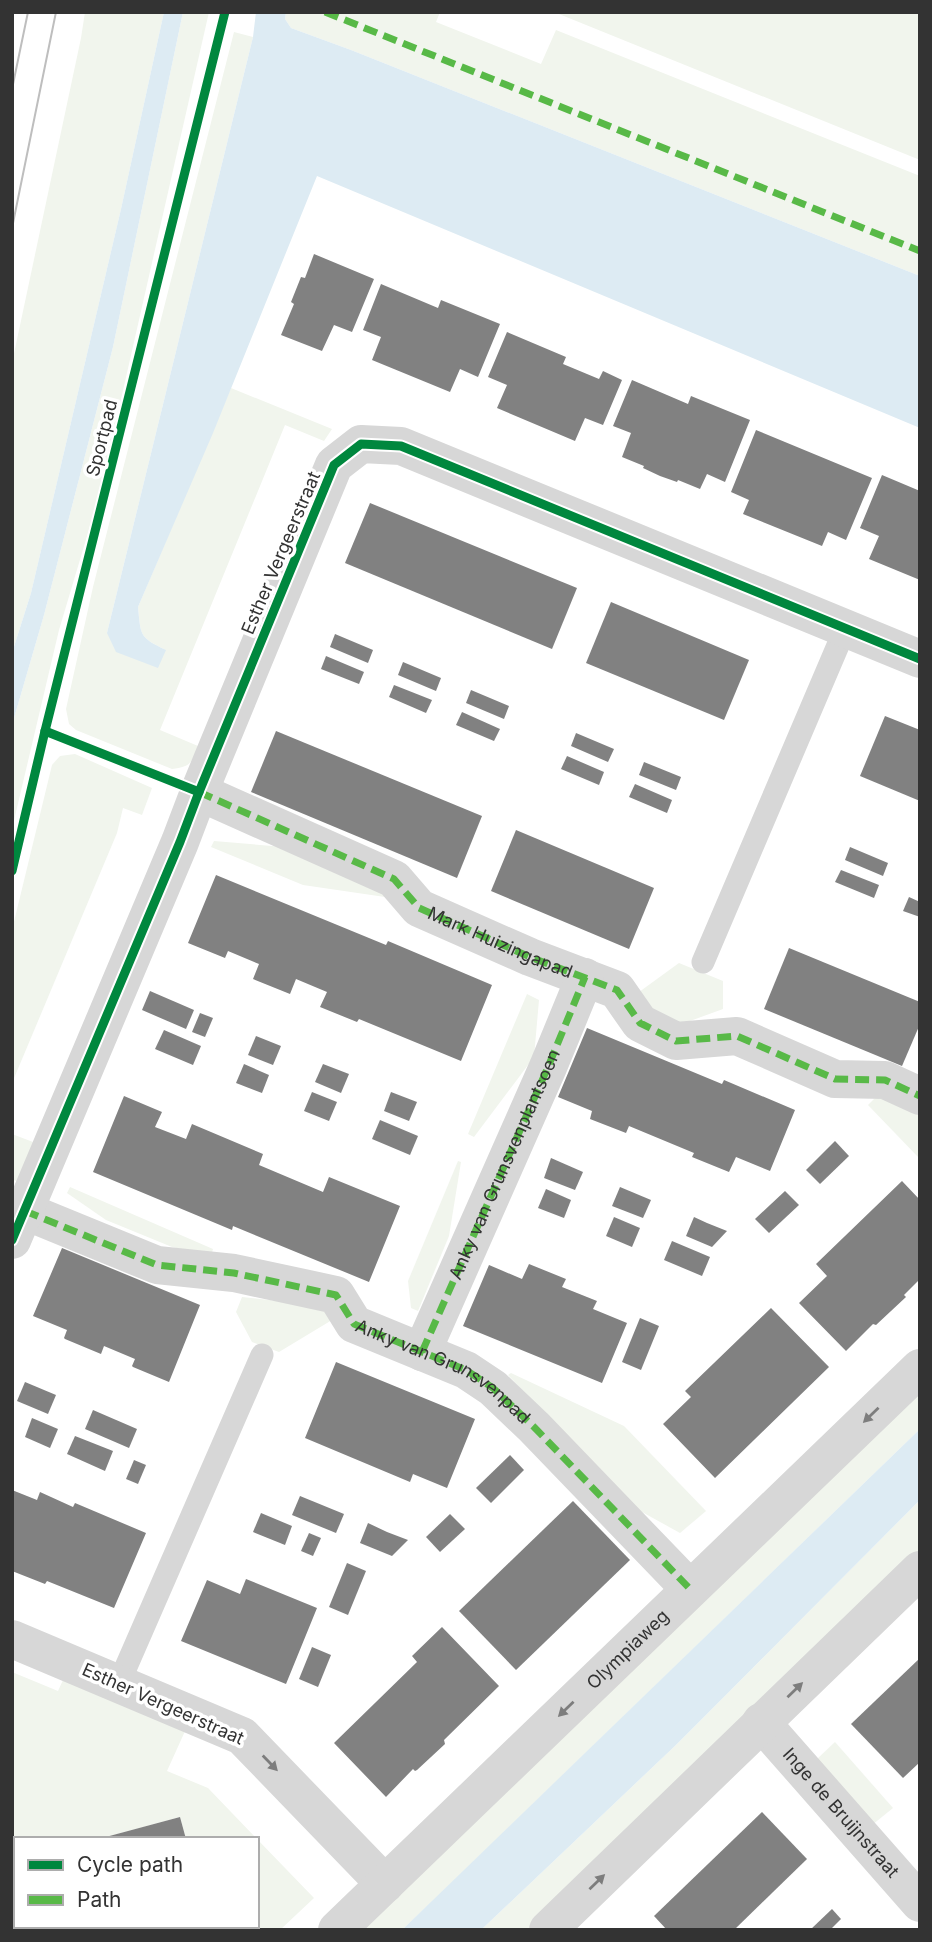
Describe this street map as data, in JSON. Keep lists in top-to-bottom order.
{
  "streets": {
    "street": [
      "Esther Vergeerstraat",
      "Mark Huizingapad",
      "Anky van Grunsvenplantsoen",
      "Anky van Grunsvenpad",
      "Olympiaweg",
      "Inge de Bruijnstraat"
    ],
    "cycle path": ["Sportpad"]
  },
  "crossings": [
    ["Esther Vergeerstraat", "Mark Huizingapad"],
    ["Esther Vergeerstraat", "Anky van Grunsvenpad"],
    ["Esther Vergeerstraat", "Olympiaweg"],
    ["Mark Huizingapad", "Anky van Grunsvenplantsoen"],
    ["Anky van Grunsvenplantsoen", "Anky van Grunsvenpad"],
    ["Anky van Grunsvenpad", "Olympiaweg"]
  ],
  "legend": ["Cycle path", "Path"]
}
